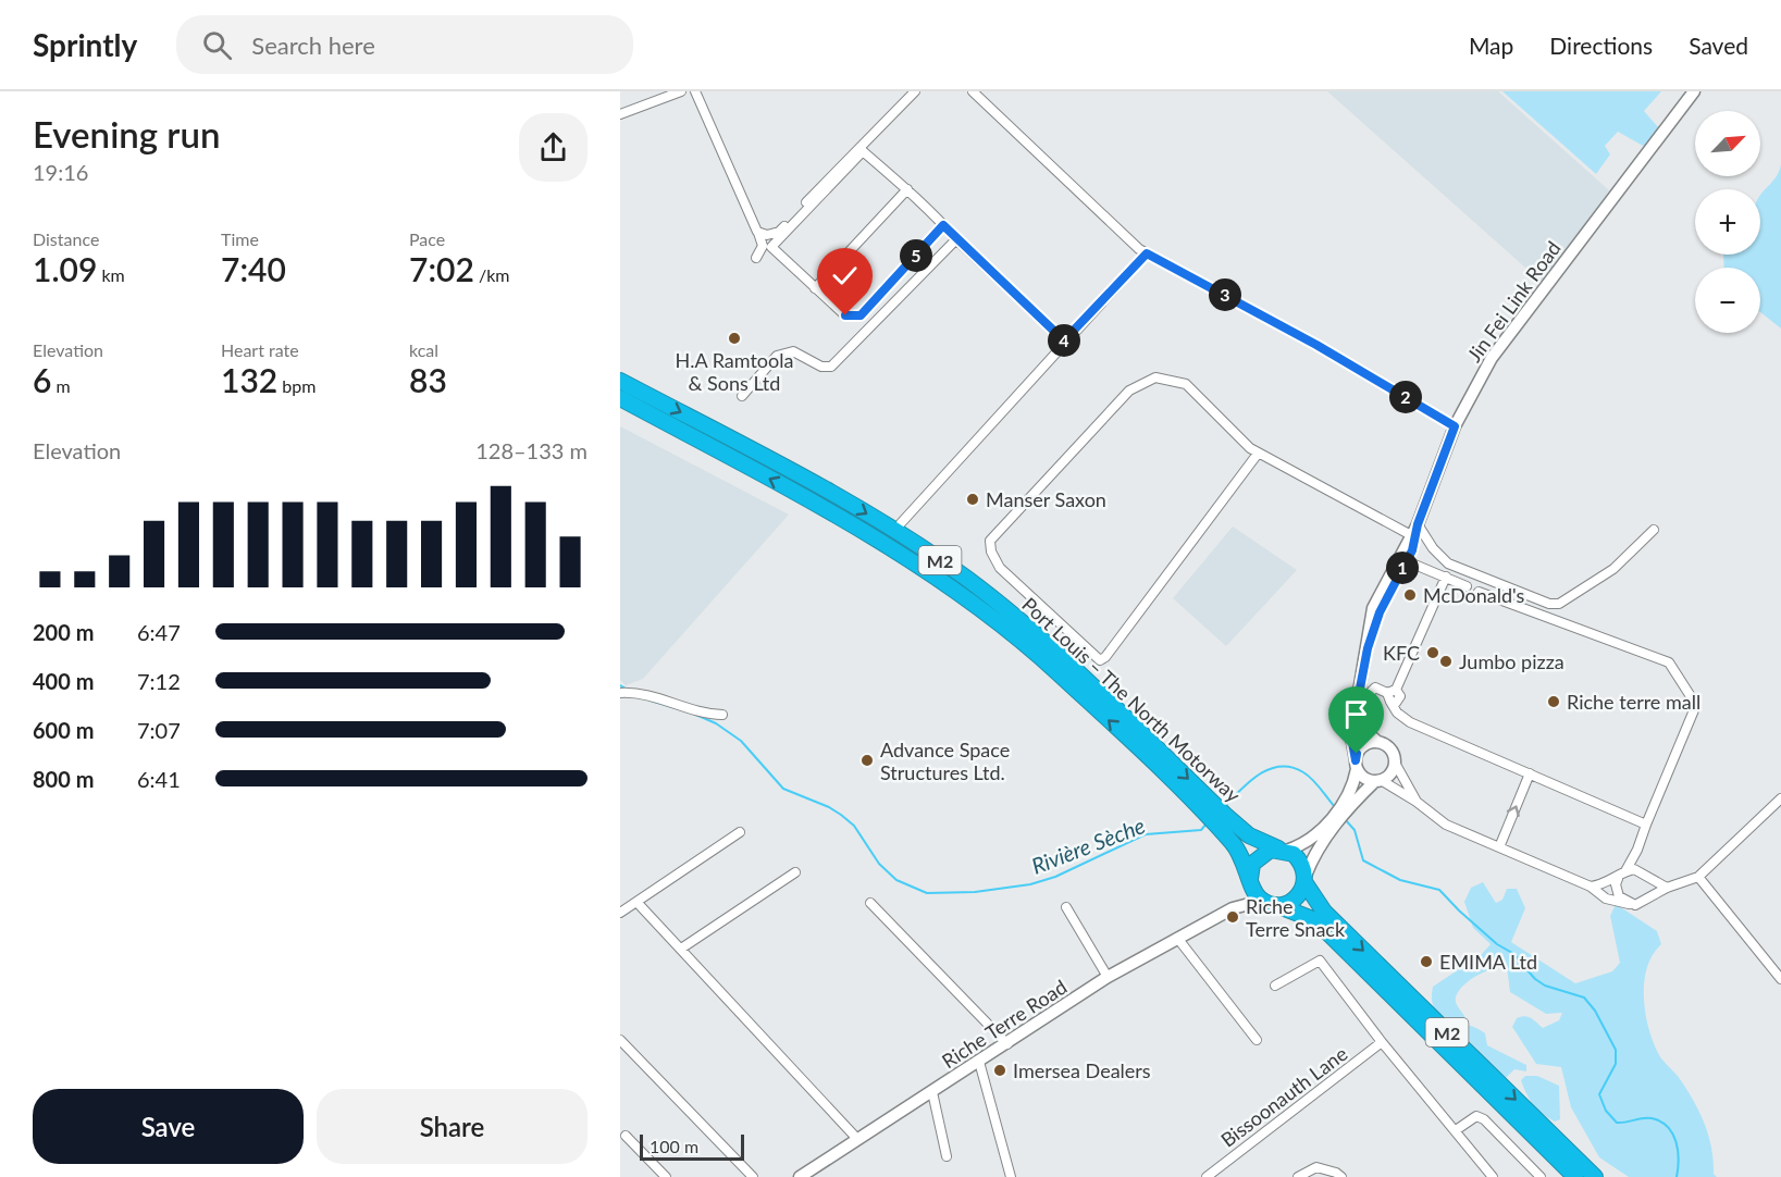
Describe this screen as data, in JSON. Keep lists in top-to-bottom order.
{
  "streets": {
    "highway": ["M2", "Port Louis – The North Motorway"],
    "main road": ["Jin Fei Link Road", "Riche Terre Road"],
    "street": ["Bissoonauth Lane"]
  },
  "crossings": [
    ["M2", "Port Louis – The North Motorway"]
  ],
  "water": ["Rivière Sèche"],
  "places": [
    "H.A Ramtoola & Sons Ltd",
    "Manser Saxon",
    "McDonald's",
    "KFC",
    "Jumbo pizza",
    "Riche terre mall",
    "Advance Space Structures Ltd.",
    "Riche Terre Snack",
    "EMIMA Ltd",
    "Imersea Dealers"
  ],
  "scale_bar": "100 m",
  "north": "top right",
  "page": {
    "header": "Sprintly",
    "search": "Search here",
    "nav": ["Map", "Directions", "Saved"],
    "heading": ["Evening run", "19:16"],
    "map_buttons": ["+", "−"],
    "stats": [
      ["Distance", "1.09 km"],
      ["Time", "7:40"],
      ["Pace", "7:02 /km"],
      ["Elevation", "6 m"],
      ["Heart rate", "132 bpm"],
      ["kcal", "83"]
    ],
    "pins": [
      "5",
      "3",
      "4",
      "2",
      "1"
    ],
    "chart": ["Elevation", "128–133 m"],
    "list": [
      {
        "name": "200 m",
        "note": "6:47"
      },
      {
        "name": "400 m",
        "note": "7:12"
      },
      {
        "name": "600 m",
        "note": "7:07"
      },
      {
        "name": "800 m",
        "note": "6:41"
      }
    ],
    "buttons": ["Save", "Share"],
    "scale": "100 m"
  }
}
